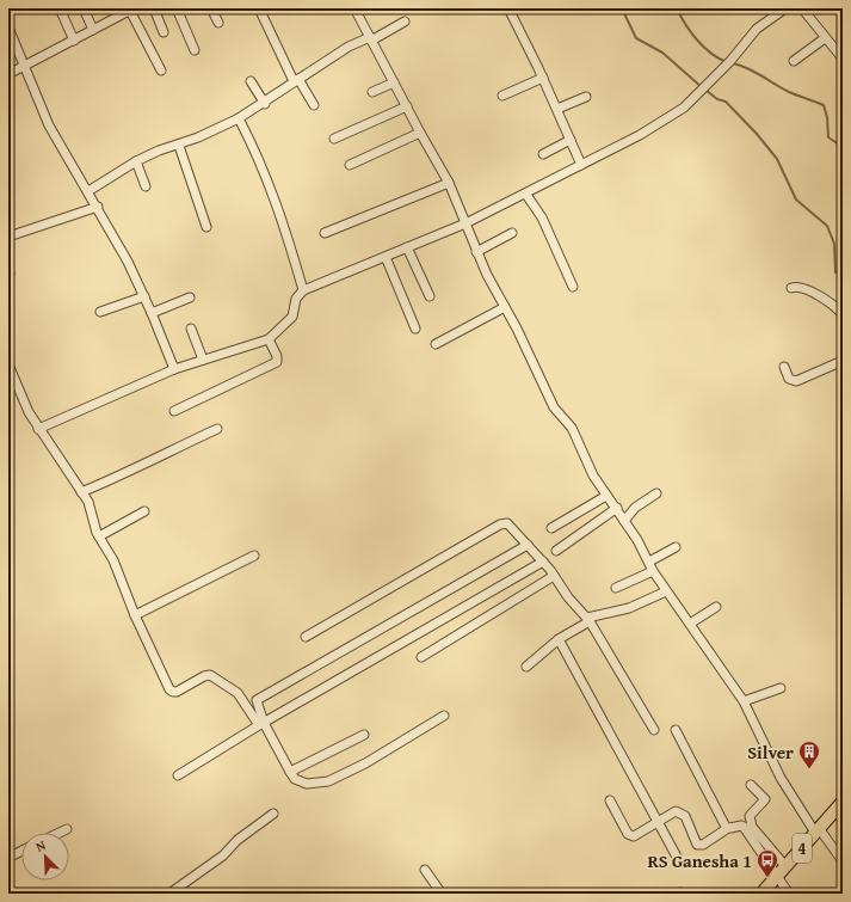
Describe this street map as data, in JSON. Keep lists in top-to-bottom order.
{
  "streets": {
    "highway": ["4"]
  },
  "places": {
    "building": ["Silver"],
    "bus stop": ["RS Ganesha 1"]
  },
  "north": "top left"
}
